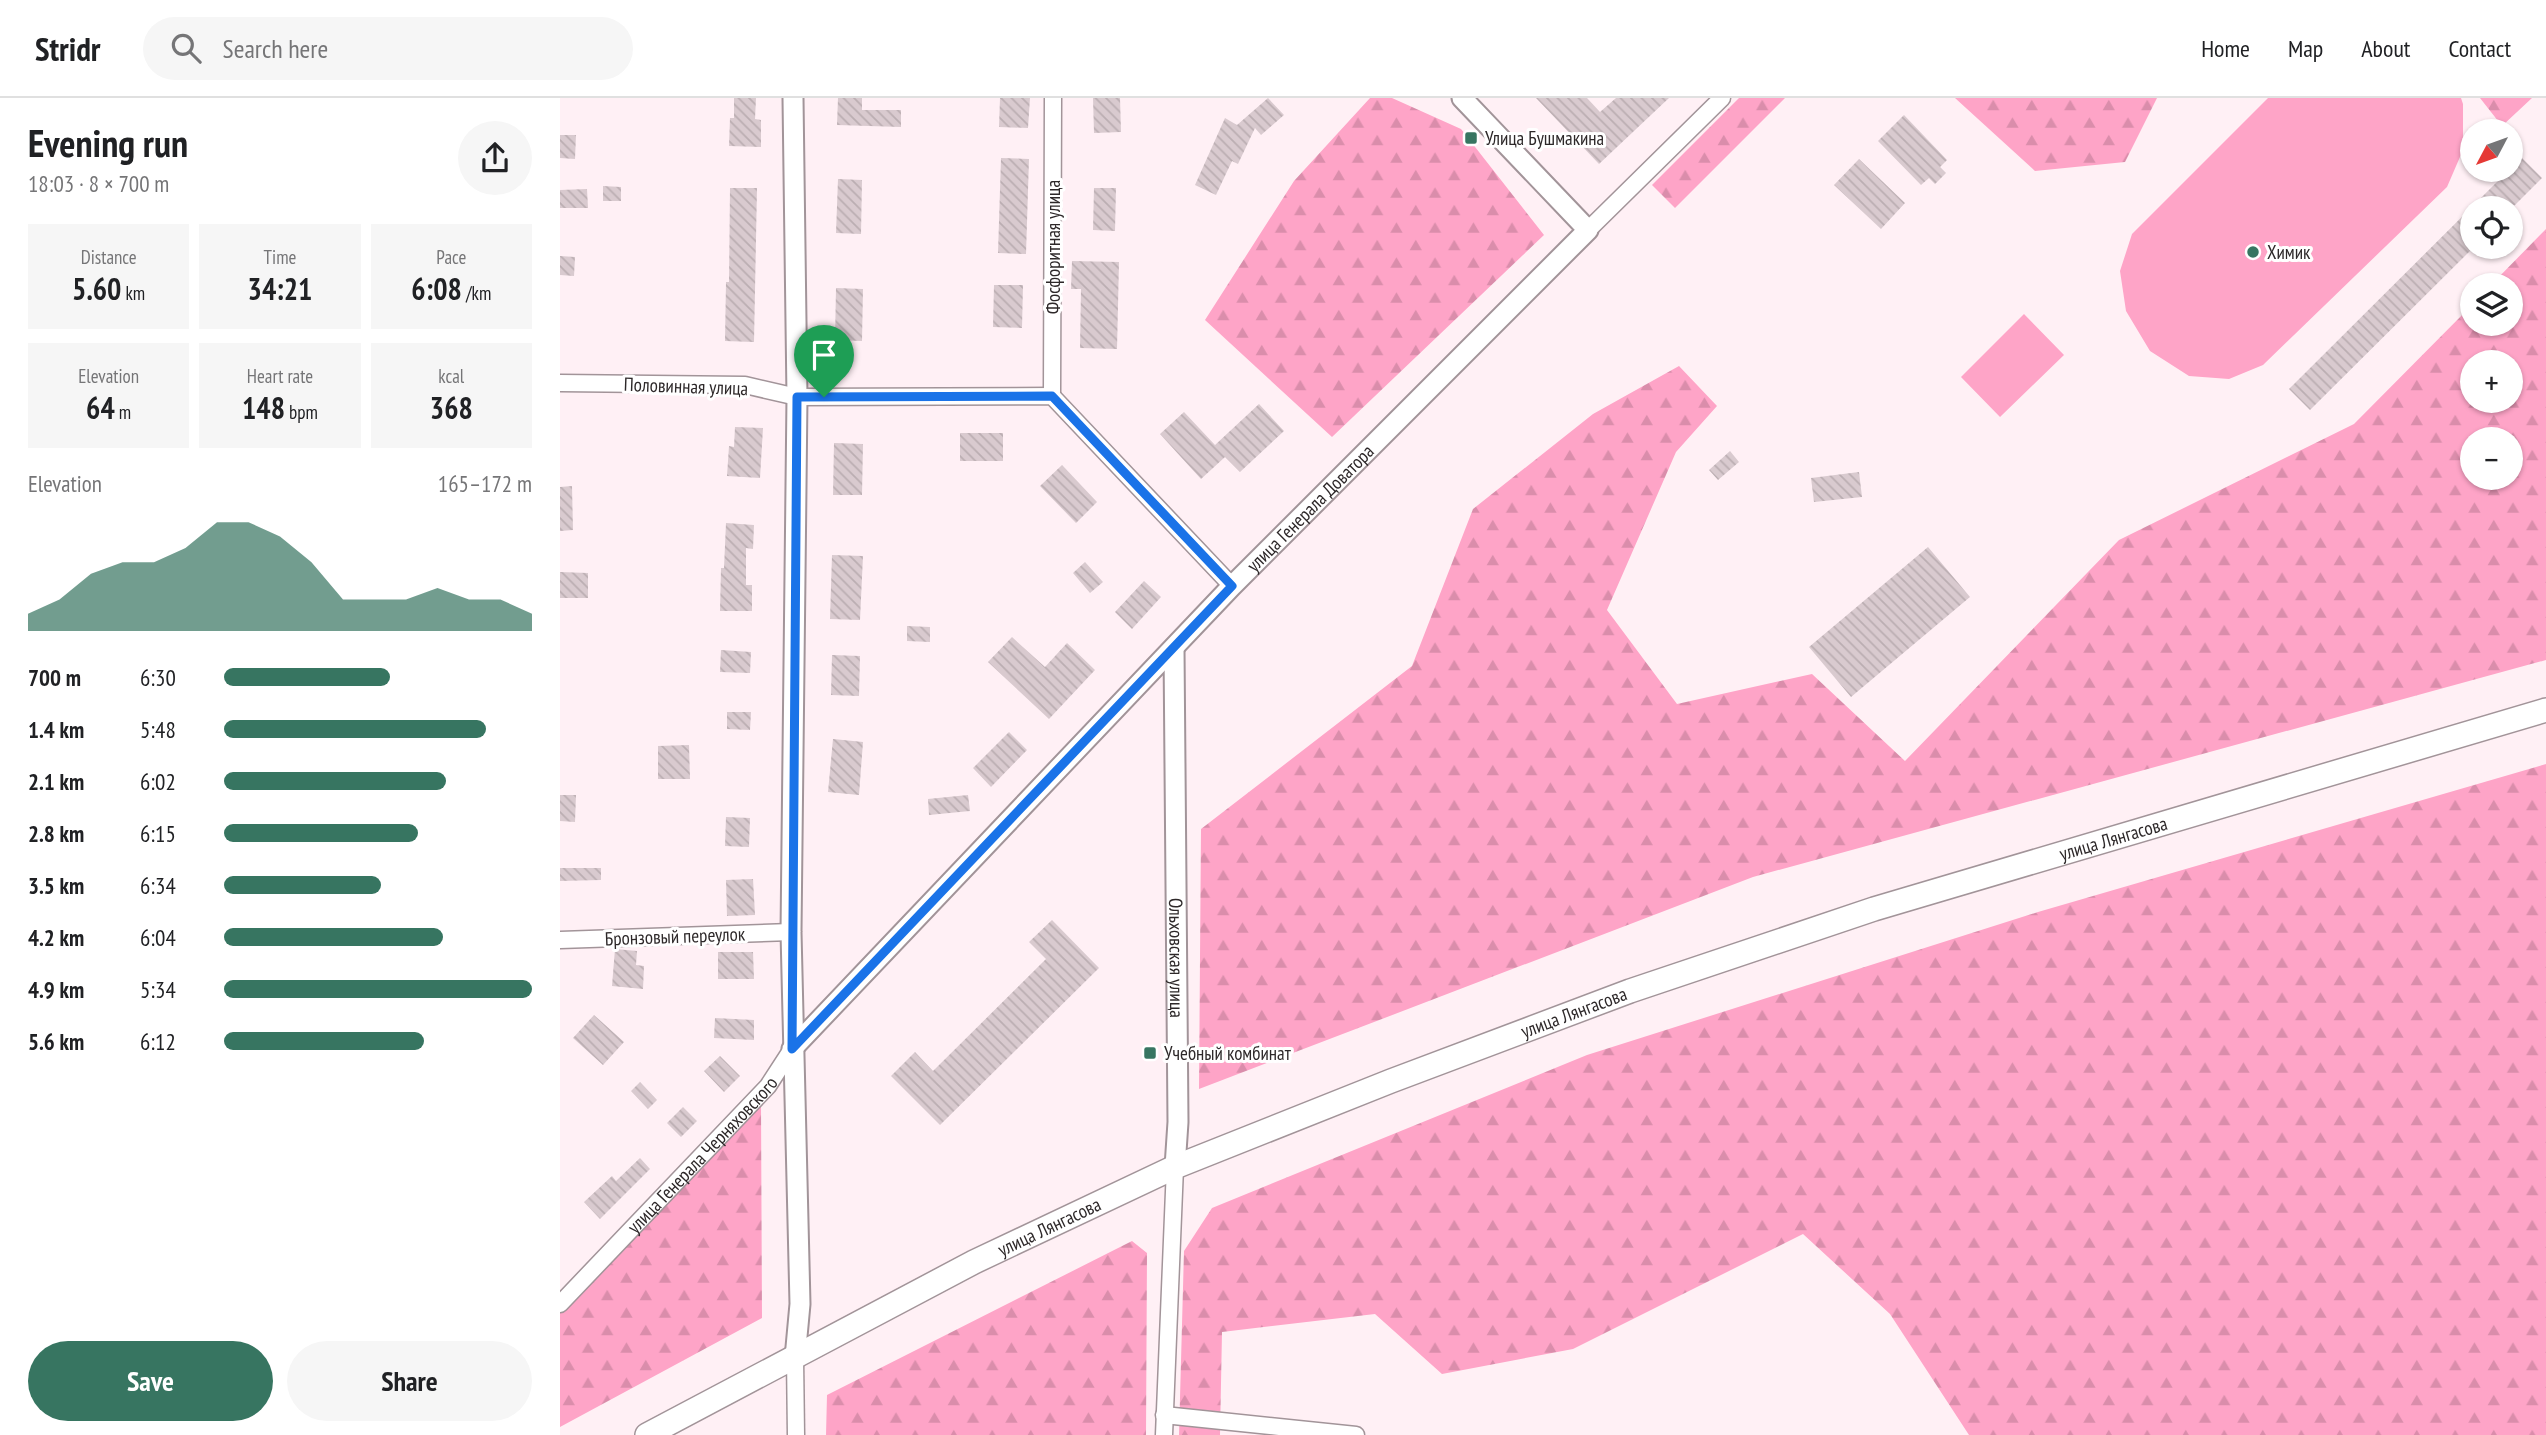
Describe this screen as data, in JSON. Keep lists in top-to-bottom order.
{
  "streets": {
    "main road": ["улица Лянгасова"],
    "street": [
      "Фосфоритная улица",
      "Половинная улица",
      "улица Генерала Доватора",
      "Бронзовый переулок",
      "Ольховская улица",
      "улица Генерала Черняховского"
    ]
  },
  "crossings": [
    ["Фосфоритная улица", "Половинная улица"],
    ["улица Генерала Доватора", "Ольховская улица"],
    ["улица Генерала Доватора", "улица Генерала Черняховского"],
    ["улица Лянгасова", "Ольховская улица"]
  ],
  "places": {
    "transit": ["Улица Бушмакина", "Учебный комбинат"],
    "other": ["Химик"]
  },
  "north": "bottom left",
  "page": {
    "header": "Stridr",
    "search": "Search here",
    "nav": [
      "Home",
      "Map",
      "About",
      "Contact"
    ],
    "heading": ["Evening run", "18:03 · 8 × 700 m"],
    "map_buttons": ["+", "−"],
    "stats": [
      ["Distance", "5.60 km"],
      ["Time", "34:21"],
      ["Pace", "6:08 /km"],
      ["Elevation", "64 m"],
      ["Heart rate", "148 bpm"],
      ["kcal", "368"]
    ],
    "chart": ["Elevation", "165–172 m"],
    "list": [
      {
        "name": "700 m",
        "note": "6:30"
      },
      {
        "name": "1.4 km",
        "note": "5:48"
      },
      {
        "name": "2.1 km",
        "note": "6:02"
      },
      {
        "name": "2.8 km",
        "note": "6:15"
      },
      {
        "name": "3.5 km",
        "note": "6:34"
      },
      {
        "name": "4.2 km",
        "note": "6:04"
      },
      {
        "name": "4.9 km",
        "note": "5:34"
      },
      {
        "name": "5.6 km",
        "note": "6:12"
      }
    ],
    "buttons": ["Save", "Share"]
  }
}
